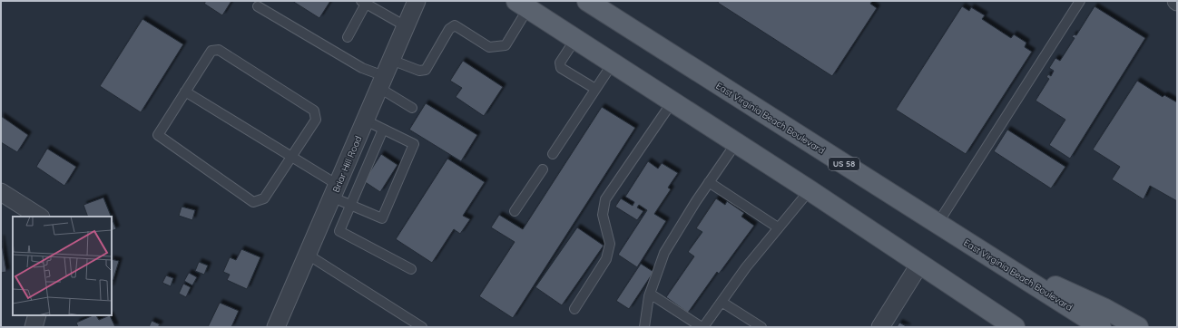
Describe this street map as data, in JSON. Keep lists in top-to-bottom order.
{
  "streets": {
    "main road": ["East Virginia Beach Boulevard", "US 58"],
    "street": ["Briar Hill Road"]
  }
}
